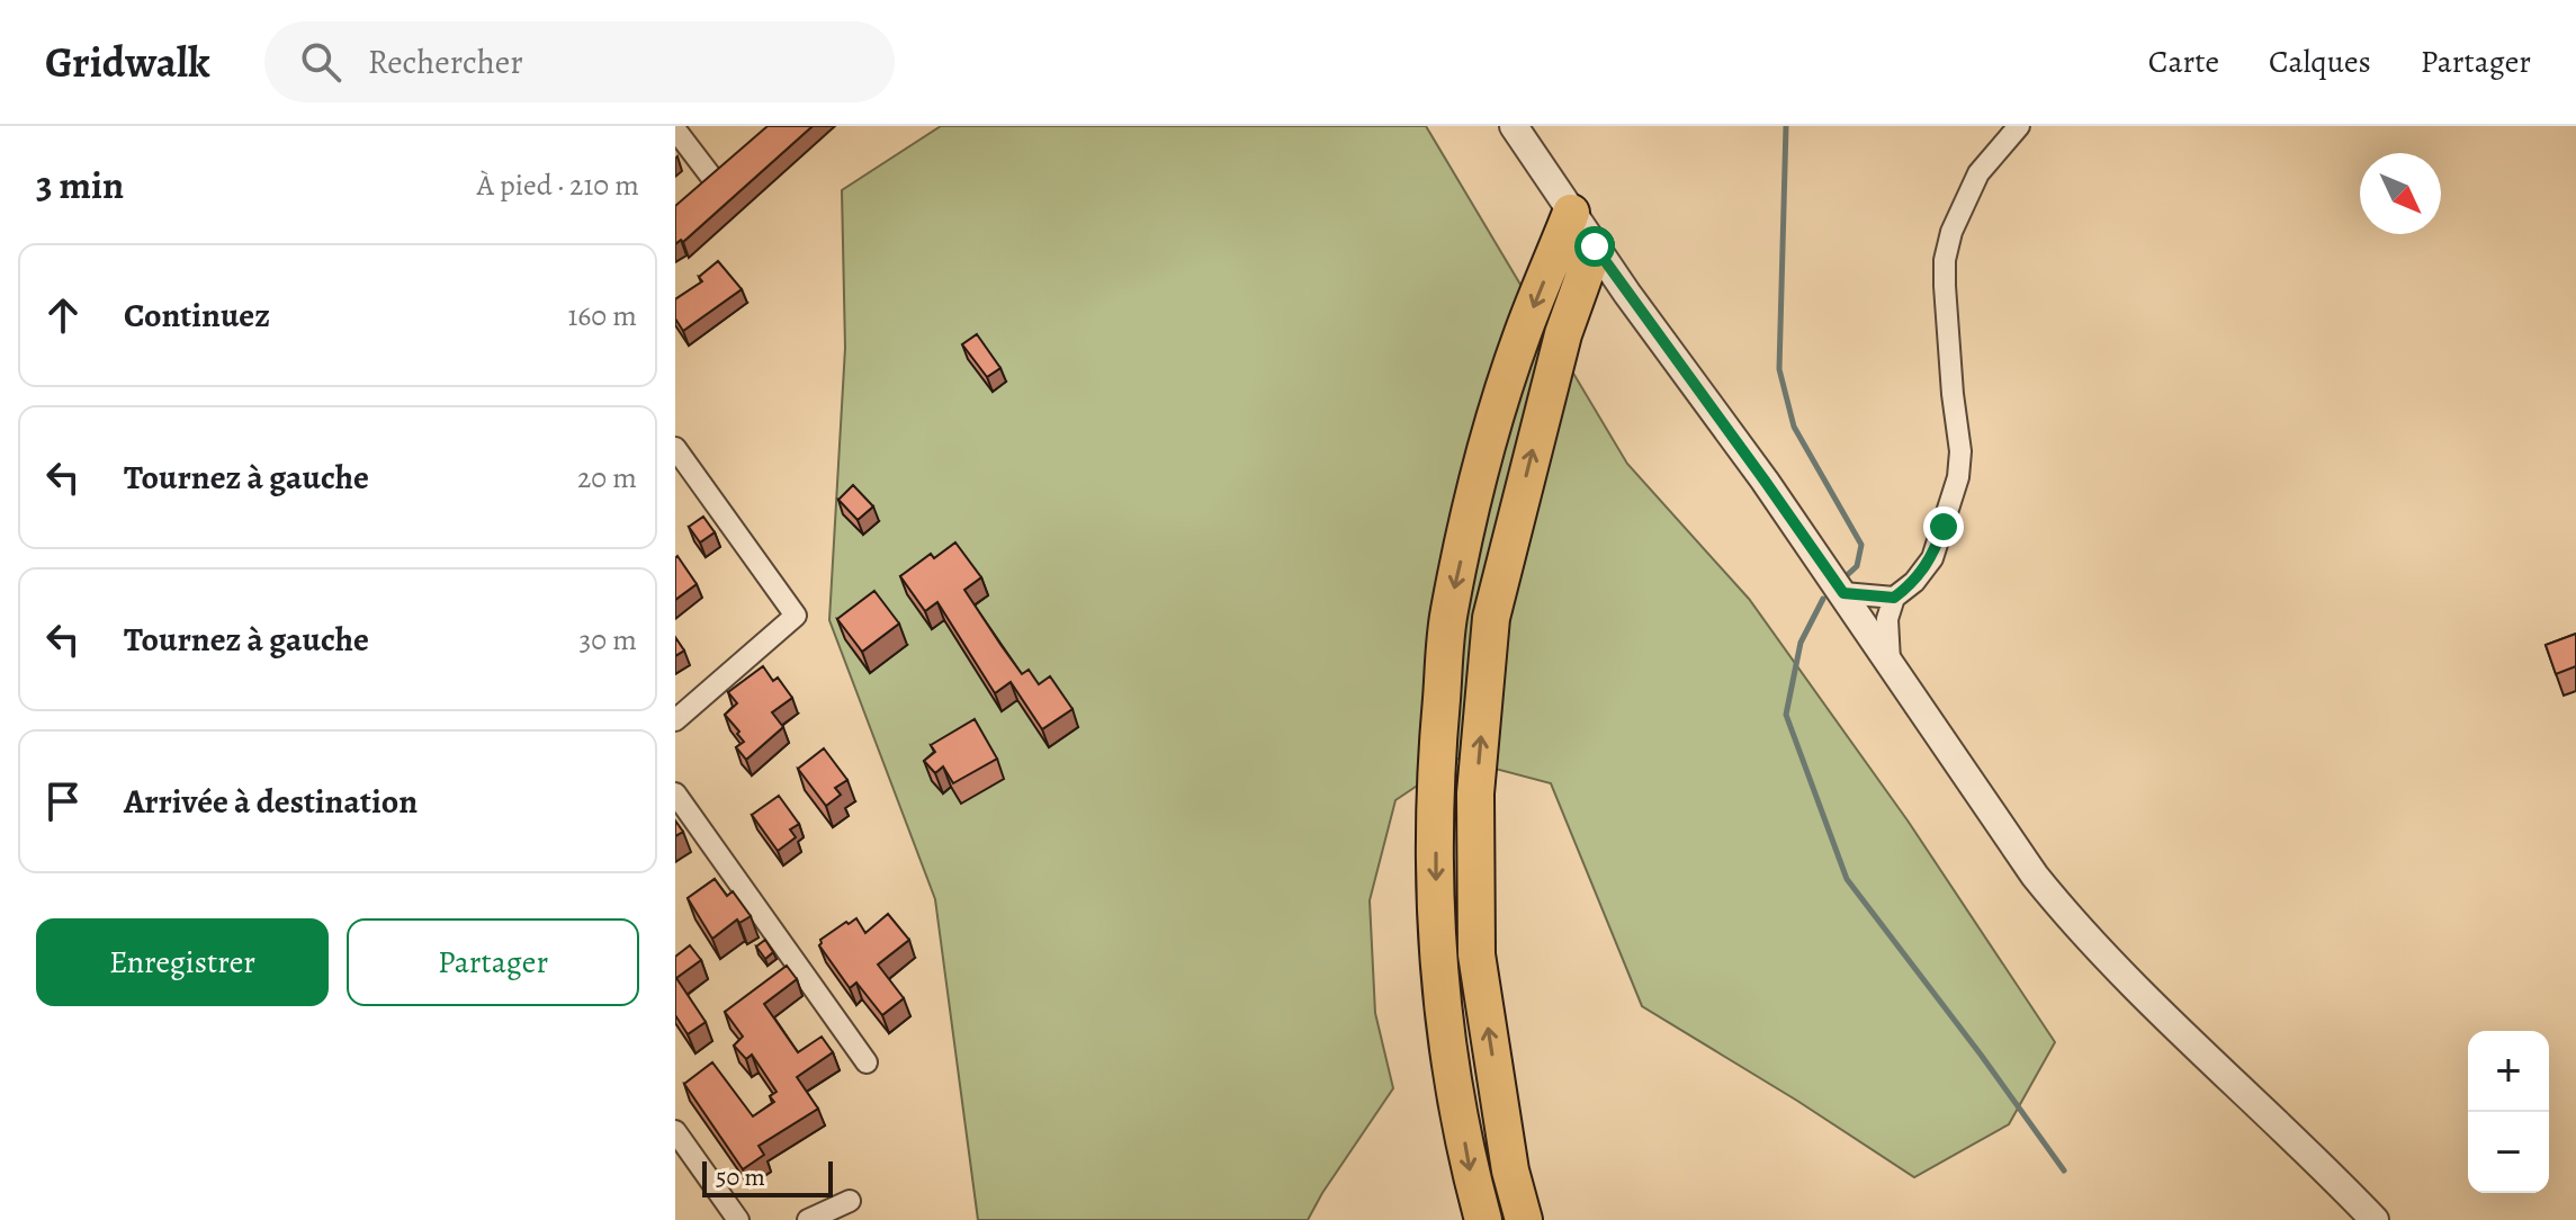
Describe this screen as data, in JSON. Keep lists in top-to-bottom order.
{
  "scale_bar": "50 m",
  "north": "bottom right",
  "page": {
    "header": "Gridwalk",
    "search": "Rechercher",
    "nav": ["Carte", "Calques", "Partager"],
    "heading": ["3 min", "À pied · 210 m"],
    "list": [
      ["Continuez", "160 m"],
      ["Tournez à gauche", "20 m"],
      ["Tournez à gauche", "30 m"],
      "Arrivée à destination"
    ],
    "buttons": ["Enregistrer", "Partager"],
    "map_buttons": ["+", "−"],
    "scale": "50 m"
  }
}
